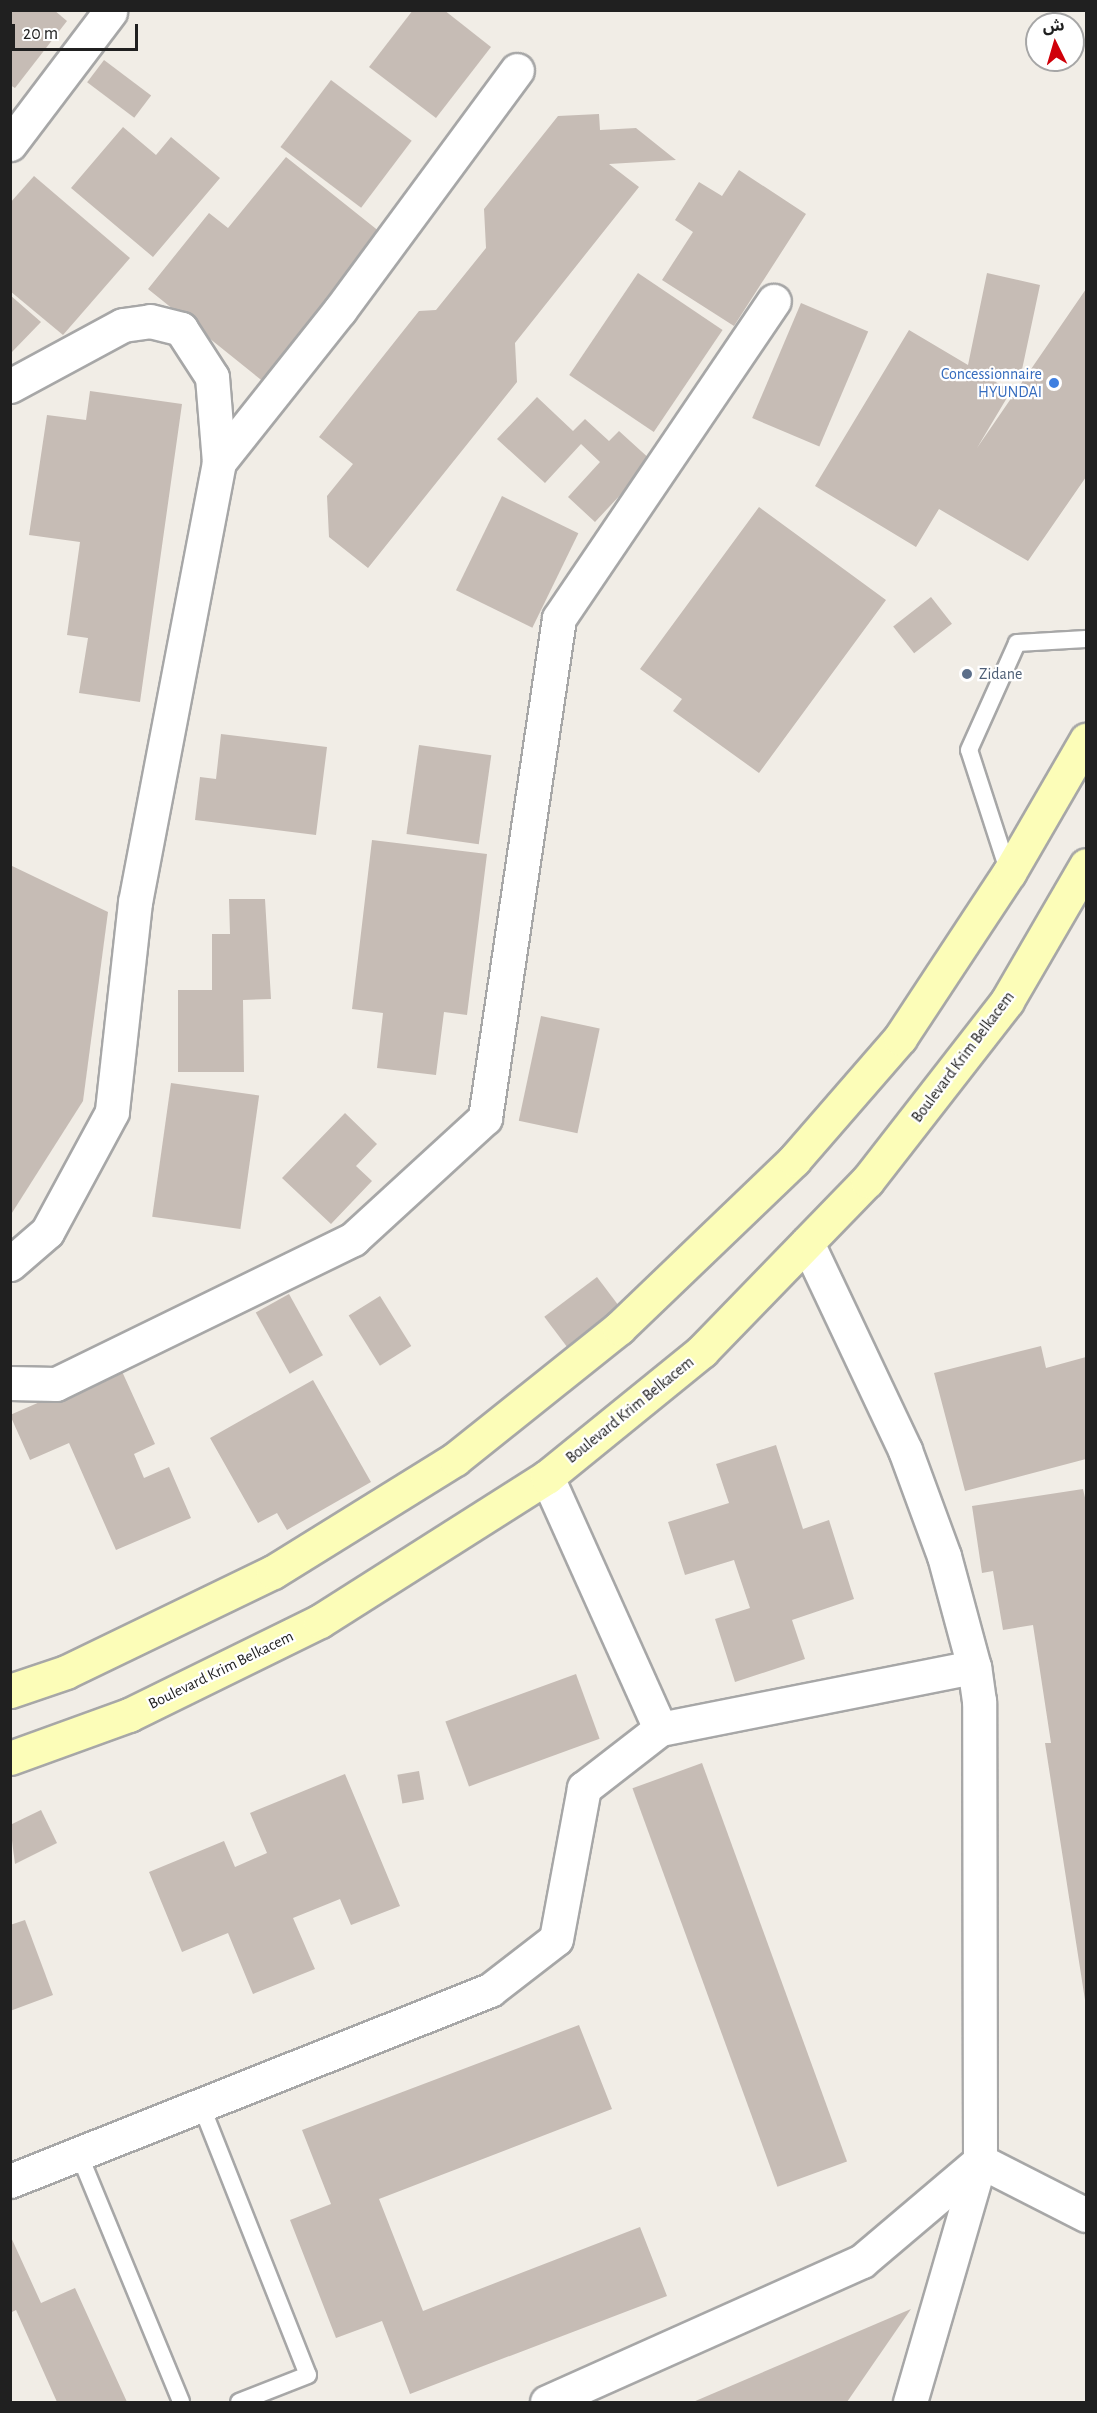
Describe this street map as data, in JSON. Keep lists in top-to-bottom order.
{
  "streets": {
    "main road": ["Boulevard Krim Belkacem"]
  },
  "places": ["Concessionnaire HYUNDAI", "Zidane"],
  "scale_bar": "20 m",
  "north": "top"
}
